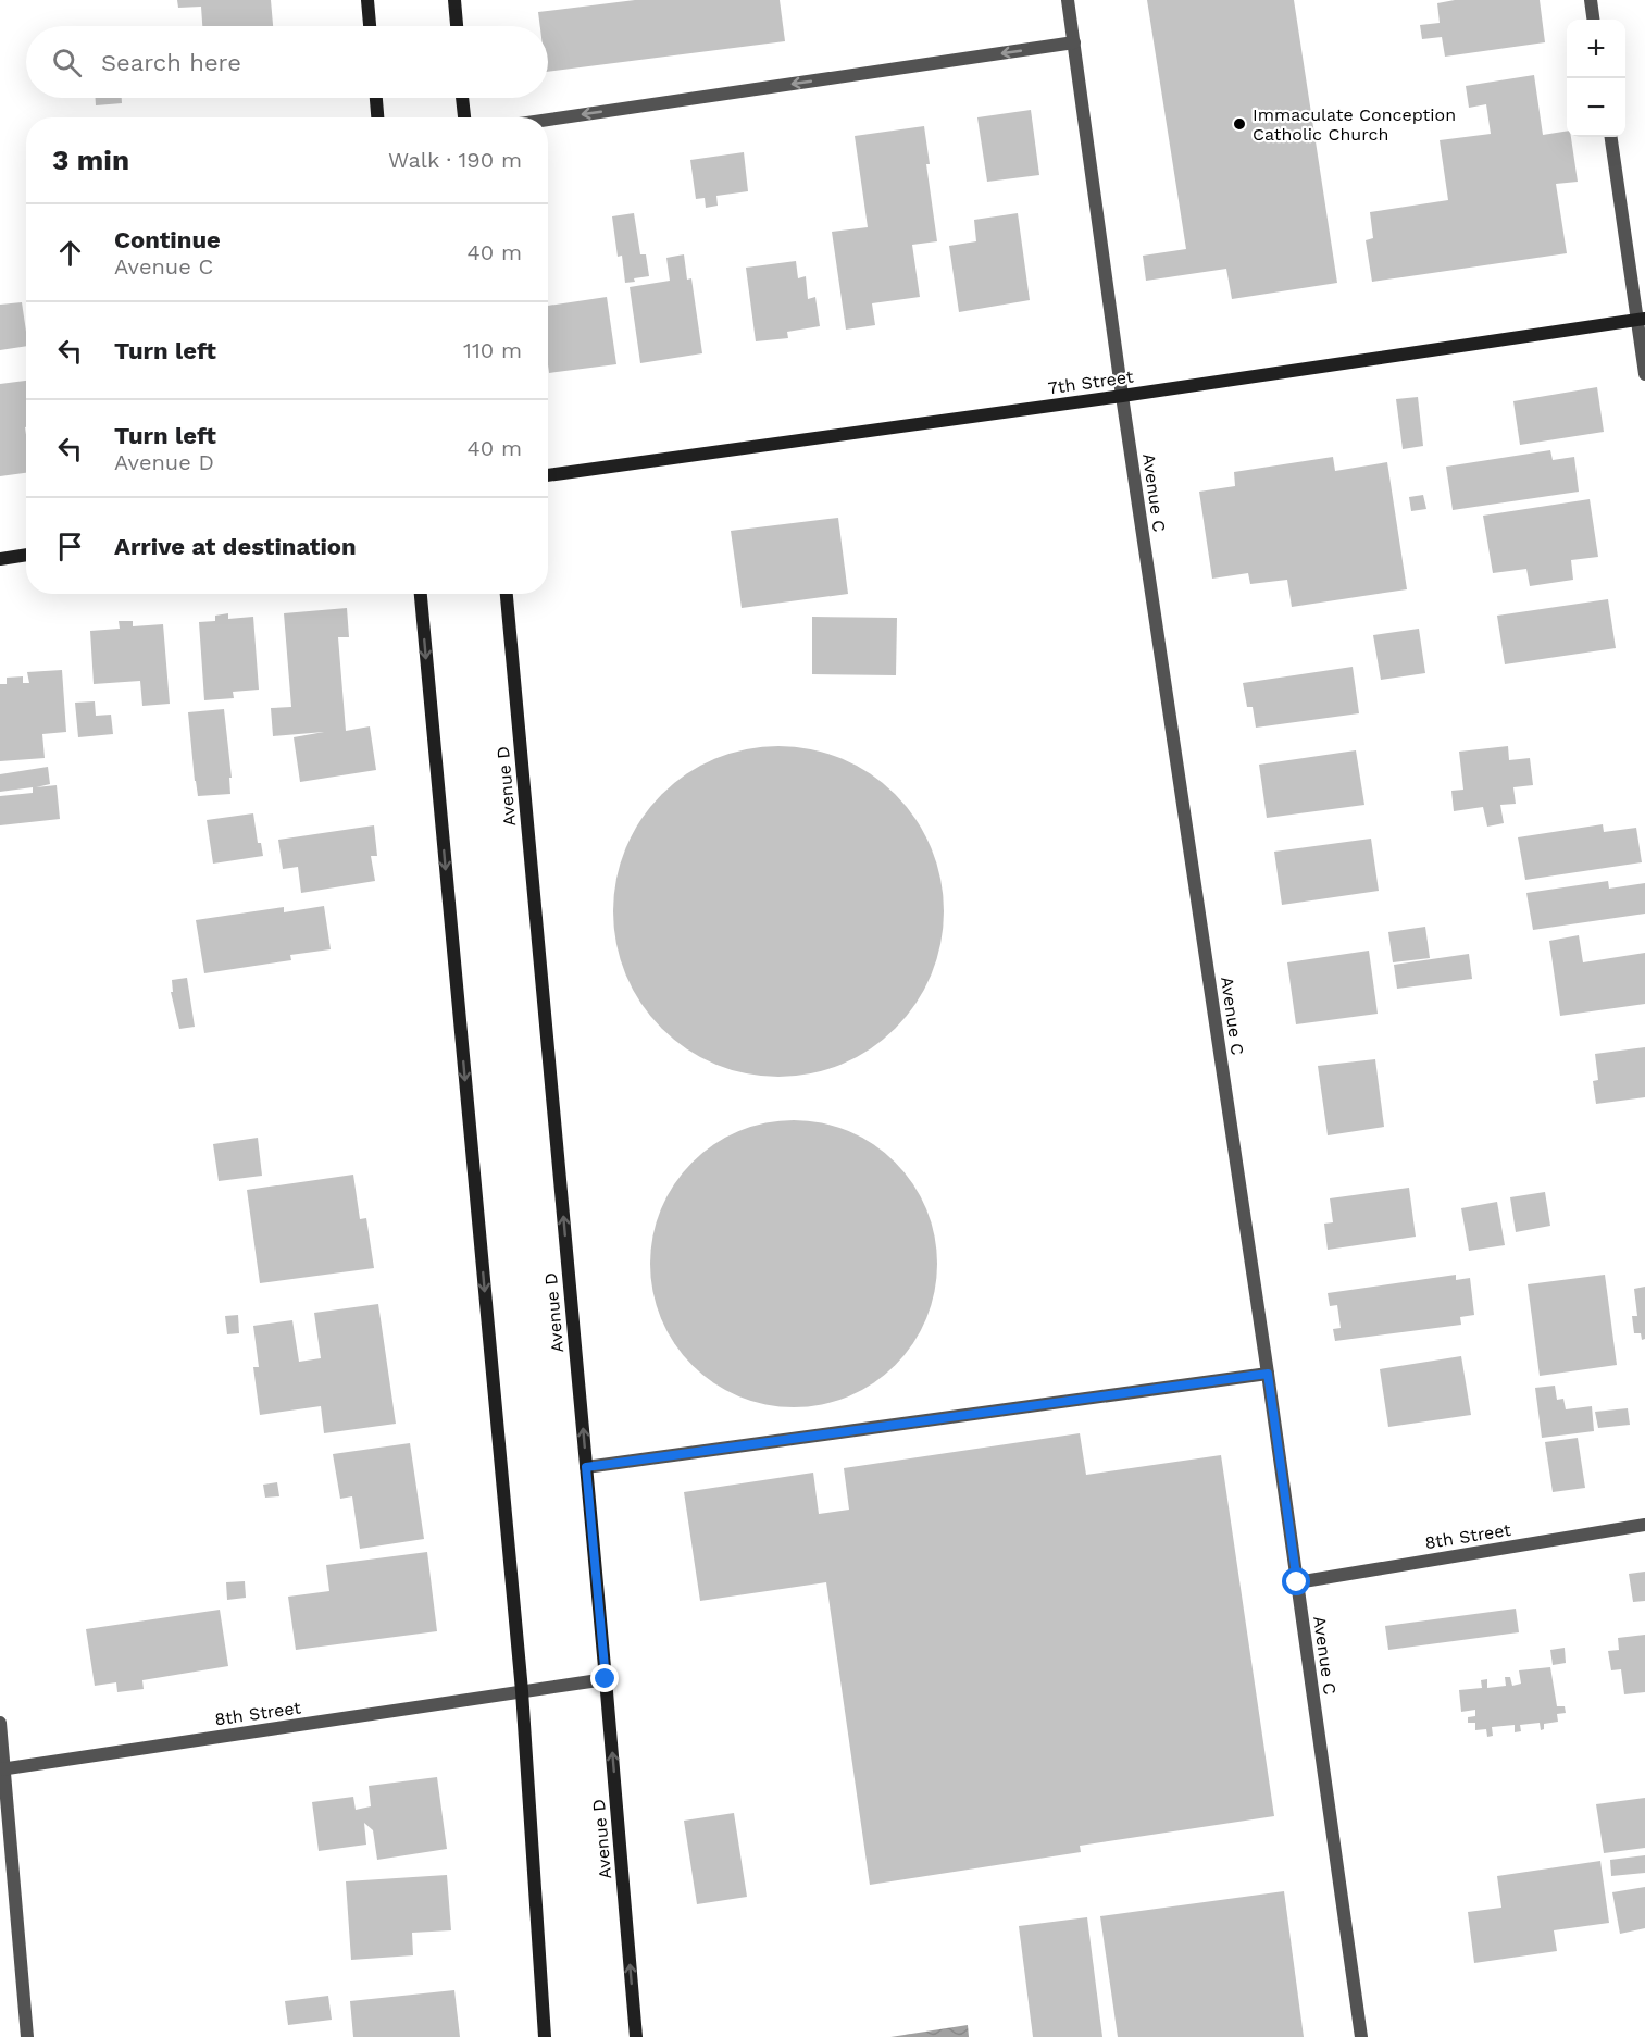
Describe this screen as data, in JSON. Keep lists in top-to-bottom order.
{
  "streets": {
    "street": [
      "7th Street",
      "Avenue C",
      "Avenue D",
      "8th Street"
    ]
  },
  "crossings": [
    ["7th Street", "Avenue C"],
    ["Avenue C", "8th Street"],
    ["Avenue D", "8th Street"]
  ],
  "places": ["Immaculate Conception Catholic Church"],
  "page": {
    "map_buttons": ["+", "−"],
    "search": "Search here",
    "heading": ["3 min", "Walk · 190 m"],
    "list": [
      ["Continue", "Avenue C", "40 m"],
      ["Turn left", "110 m"],
      ["Turn left", "Avenue D", "40 m"],
      "Arrive at destination"
    ]
  }
}
